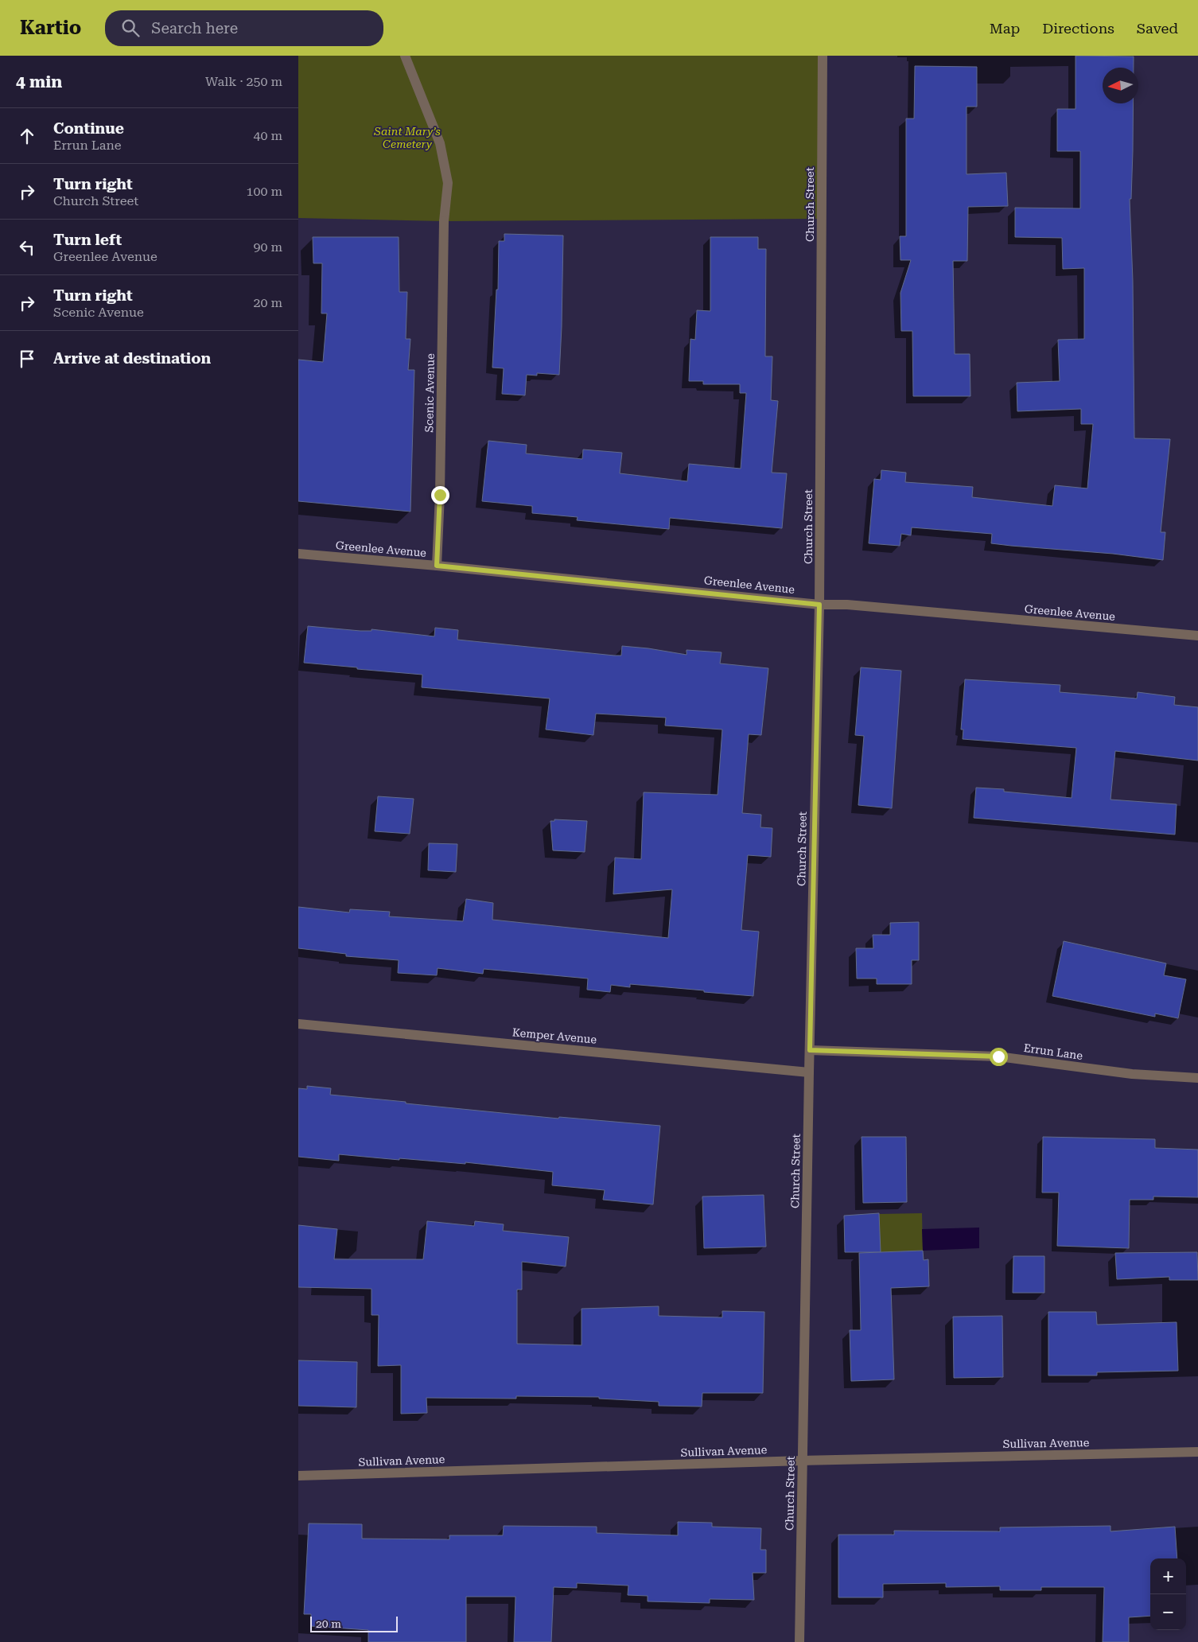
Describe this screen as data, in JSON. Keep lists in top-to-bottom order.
{
  "streets": {
    "street": [
      "Church Street",
      "Scenic Avenue",
      "Greenlee Avenue",
      "Kemper Avenue",
      "Errun Lane",
      "Sullivan Avenue"
    ]
  },
  "crossings": [
    ["Church Street", "Greenlee Avenue"],
    ["Church Street", "Kemper Avenue"],
    ["Church Street", "Errun Lane"],
    ["Church Street", "Sullivan Avenue"],
    ["Scenic Avenue", "Greenlee Avenue"]
  ],
  "parks": ["Saint Mary’s Cemetery"],
  "scale_bar": "20 m",
  "north": "left",
  "page": {
    "header": "Kartio",
    "search": "Search here",
    "nav": ["Map", "Directions", "Saved"],
    "heading": ["4 min", "Walk · 250 m"],
    "list": [
      ["Continue", "Errun Lane", "40 m"],
      ["Turn right", "Church Street", "100 m"],
      ["Turn left", "Greenlee Avenue", "90 m"],
      ["Turn right", "Scenic Avenue", "20 m"],
      "Arrive at destination"
    ],
    "map_buttons": ["+", "−"],
    "scale": "20 m"
  }
}
